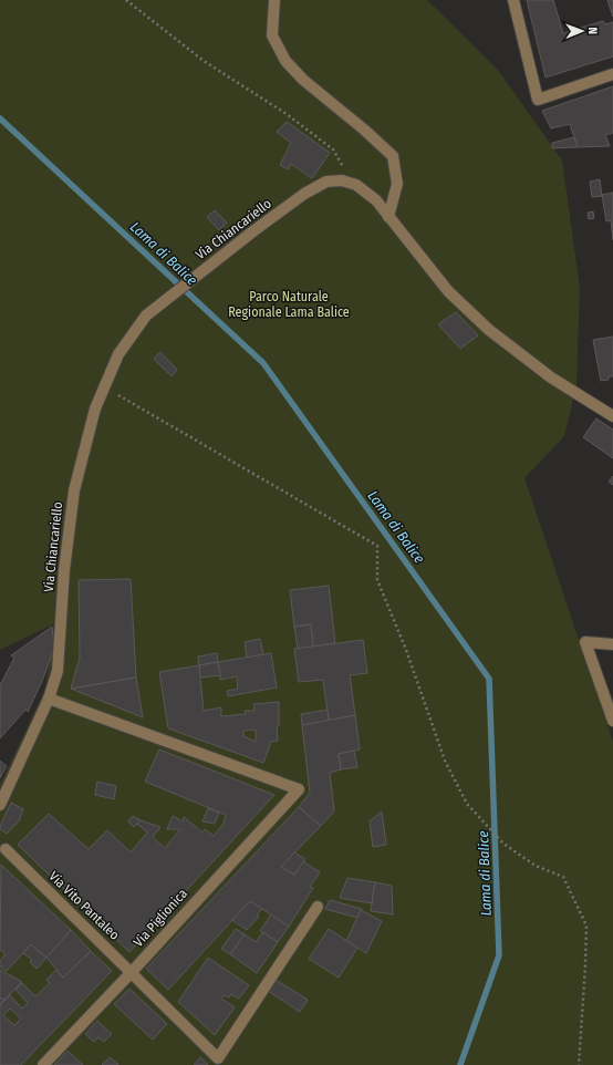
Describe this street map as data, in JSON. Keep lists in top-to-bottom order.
{
  "streets": {
    "street": ["Via Chiancariello", "Via Vito Pantaleo", "Via Piglionica"]
  },
  "crossings": [
    ["Via Chiancariello", "Via Piglionica"],
    ["Via Vito Pantaleo", "Via Piglionica"]
  ],
  "water": ["Lama di Balice"],
  "parks": ["Parco Naturale Regionale Lama Balice"],
  "north": "right"
}
